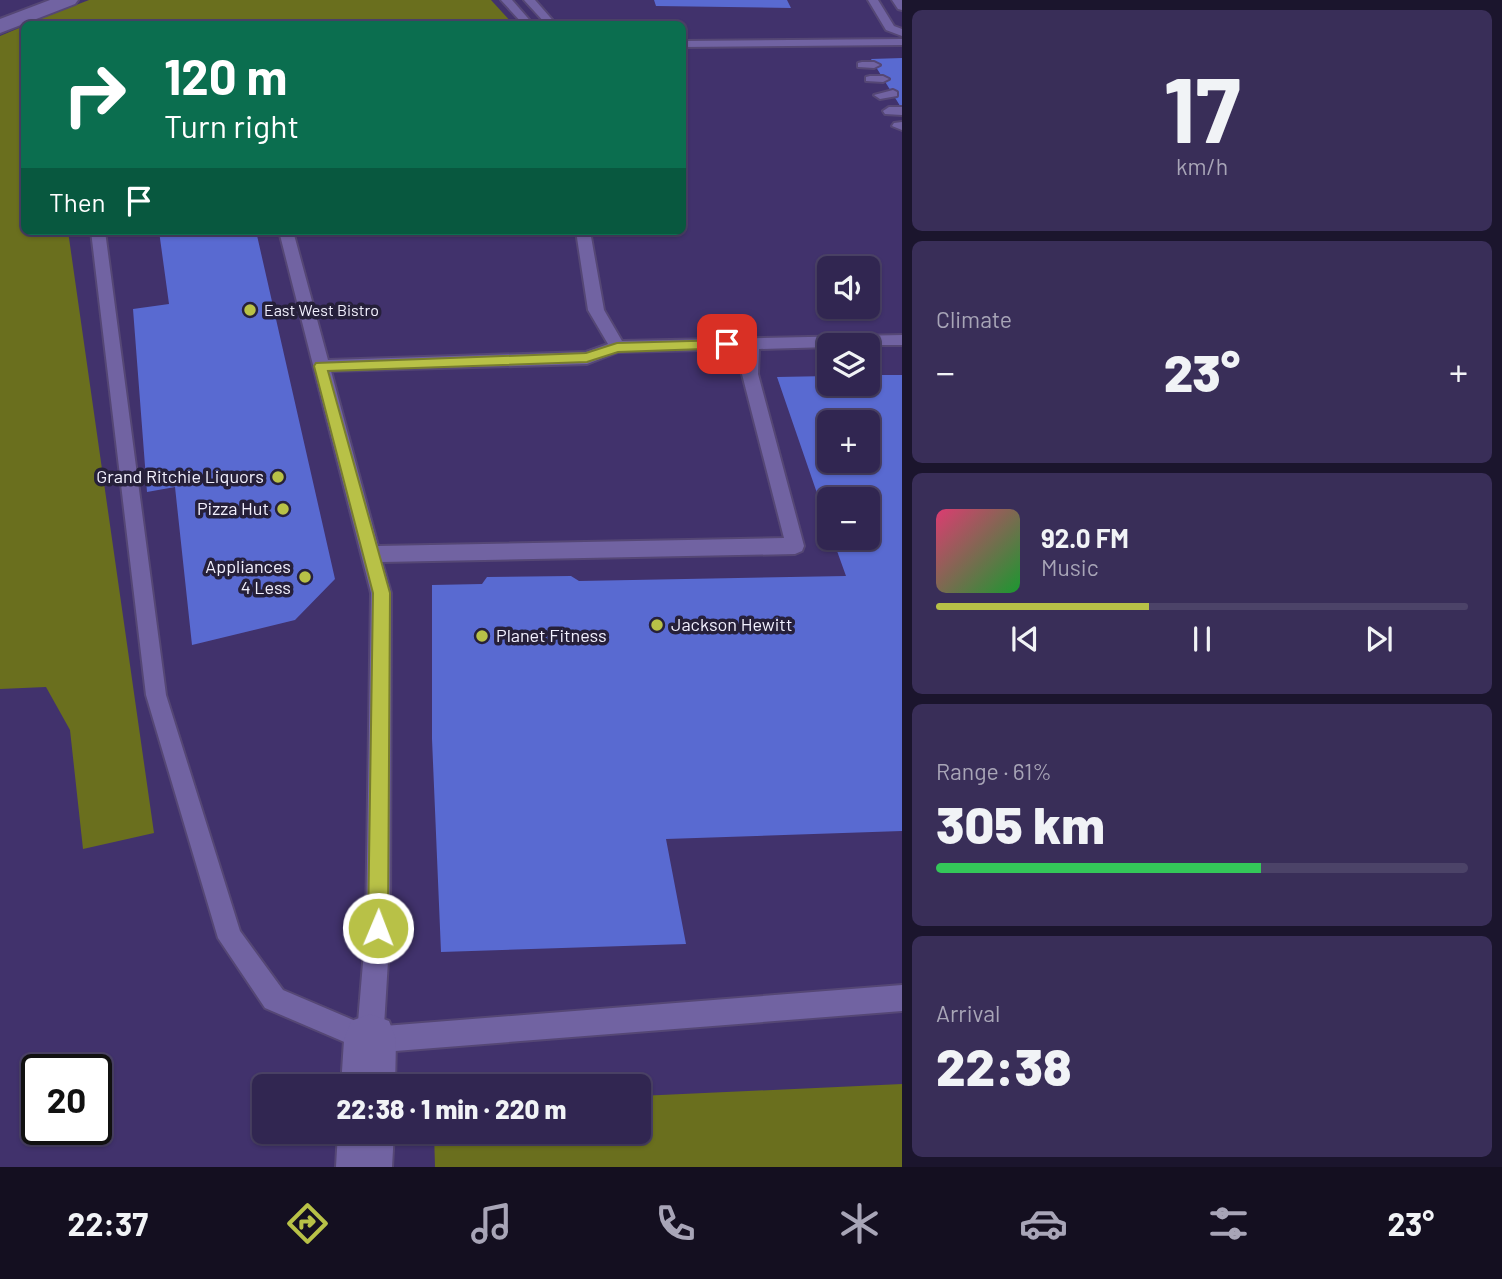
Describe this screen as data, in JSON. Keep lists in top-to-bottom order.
{
  "places": [
    "East West Bistro",
    "Grand Ritchie Liquors",
    "Pizza Hut",
    "Appliances 4 Less",
    "Jackson Hewitt",
    "Planet Fitness"
  ],
  "page": {
    "tile": [
      ["17", "km/h"],
      "Climate",
      ["Range · 61%", "305 km"],
      ["Arrival", "22:38"]
    ],
    "turn": ["120 m", "Turn right"],
    "then": "Then",
    "map_buttons": ["+", "−"],
    "heat": ["−", "23°", "+"],
    "song": ["92.0 FM", "Music"],
    "limit": "20",
    "trip": "22:38 · 1 min · 220 m",
    "tabs": ["22:37", "23°"]
  }
}
